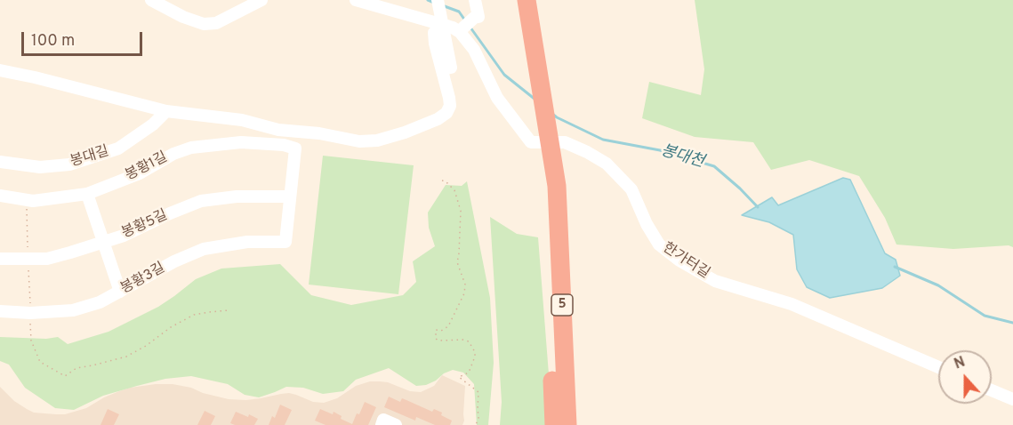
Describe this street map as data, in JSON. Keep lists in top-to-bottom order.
{
  "streets": {
    "highway": ["5"],
    "street": [
      "봉대길",
      "봉황1길",
      "봉황5길",
      "한가터길",
      "봉황3길"
    ]
  },
  "crossings": [
    ["봉황1길", "봉황5길"],
    ["봉황1길", "봉황3길"],
    ["봉황5길", "봉황3길"]
  ],
  "water": ["봉대천"],
  "scale_bar": "100 m",
  "north": "top"
}
